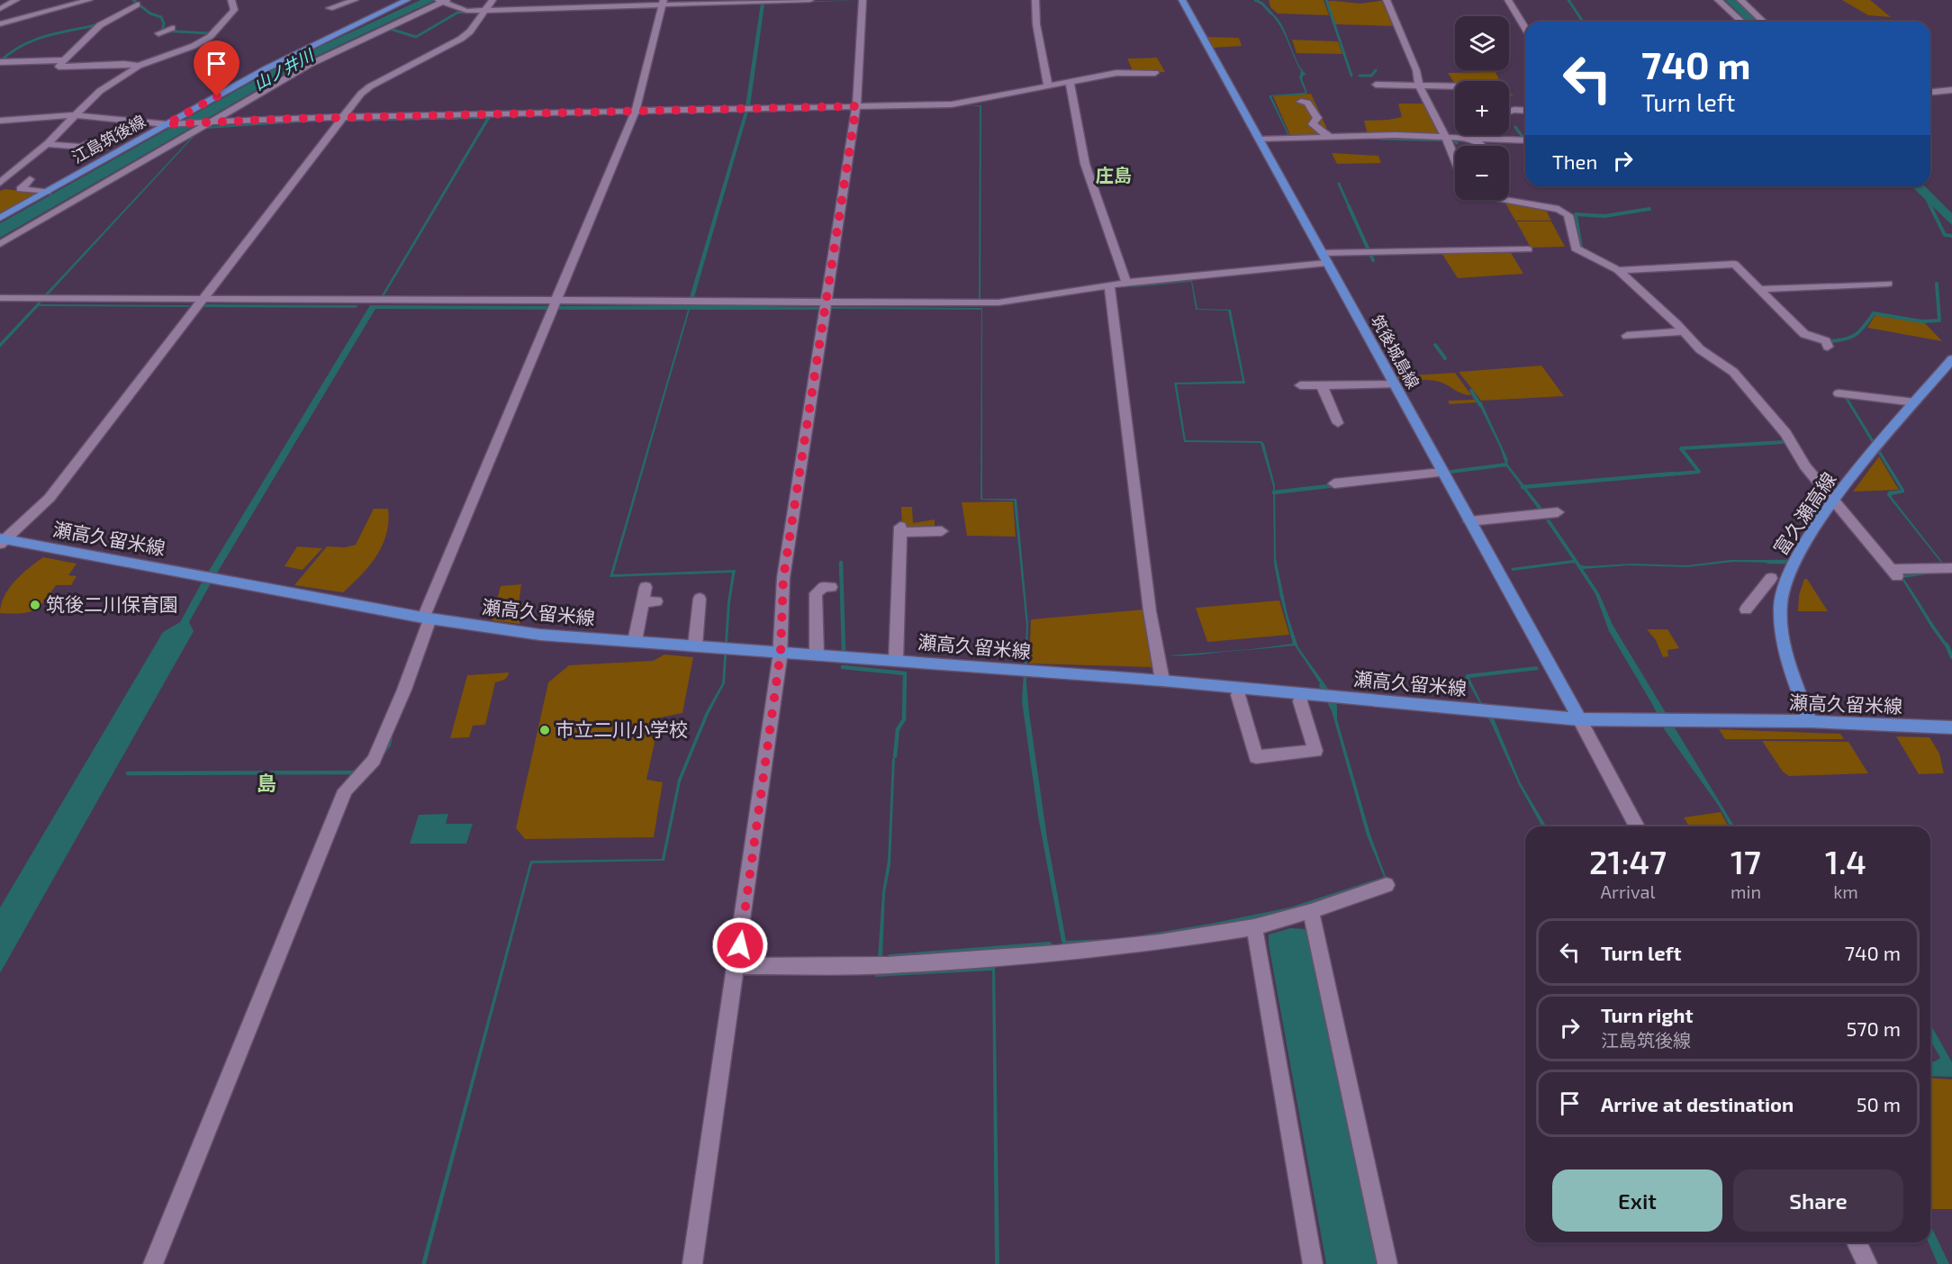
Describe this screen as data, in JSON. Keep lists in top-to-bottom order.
{
  "streets": {
    "main road": [
      "江島筑後線",
      "筑後城島線",
      "富久瀬高線",
      "瀬高久留米線"
    ]
  },
  "crossings": [
    ["筑後城島線", "瀬高久留米線"],
    ["富久瀬高線", "瀬高久留米線"]
  ],
  "districts": ["庄島", "島"],
  "water": ["山ノ井川"],
  "places": ["筑後二川保育園", "市立二川小学校"],
  "page": {
    "map_buttons": ["+", "−"],
    "turn": ["740 m", "Turn left"],
    "then": "Then",
    "eta": [
      "21:47",
      "Arrival",
      "17",
      "min",
      "1.4",
      "km"
    ],
    "list": [
      {
        "name": "Turn left",
        "value": "740 m"
      },
      {
        "name": "Turn right",
        "note": "江島筑後線",
        "value": "570 m"
      },
      {
        "name": "Arrive at destination",
        "value": "50 m"
      }
    ],
    "buttons": ["Exit", "Share"]
  }
}
